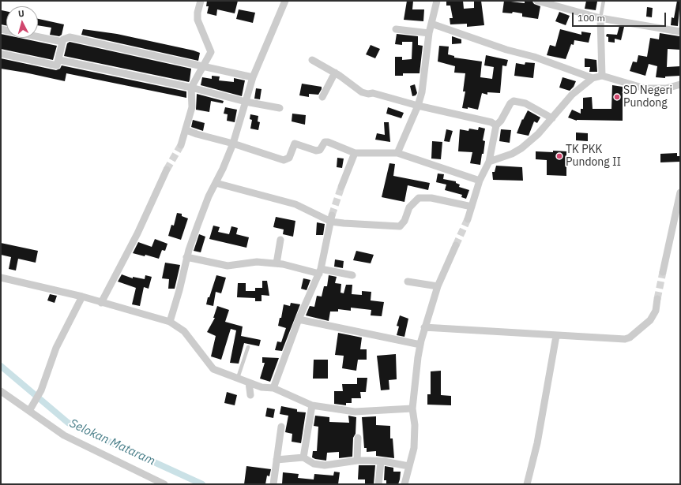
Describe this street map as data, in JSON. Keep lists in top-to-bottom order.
{
  "water": ["Selokan Mataram"],
  "places": ["SD Negeri Pundong", "TK PKK Pundong II"],
  "scale_bar": "100 m",
  "north": "top"
}
